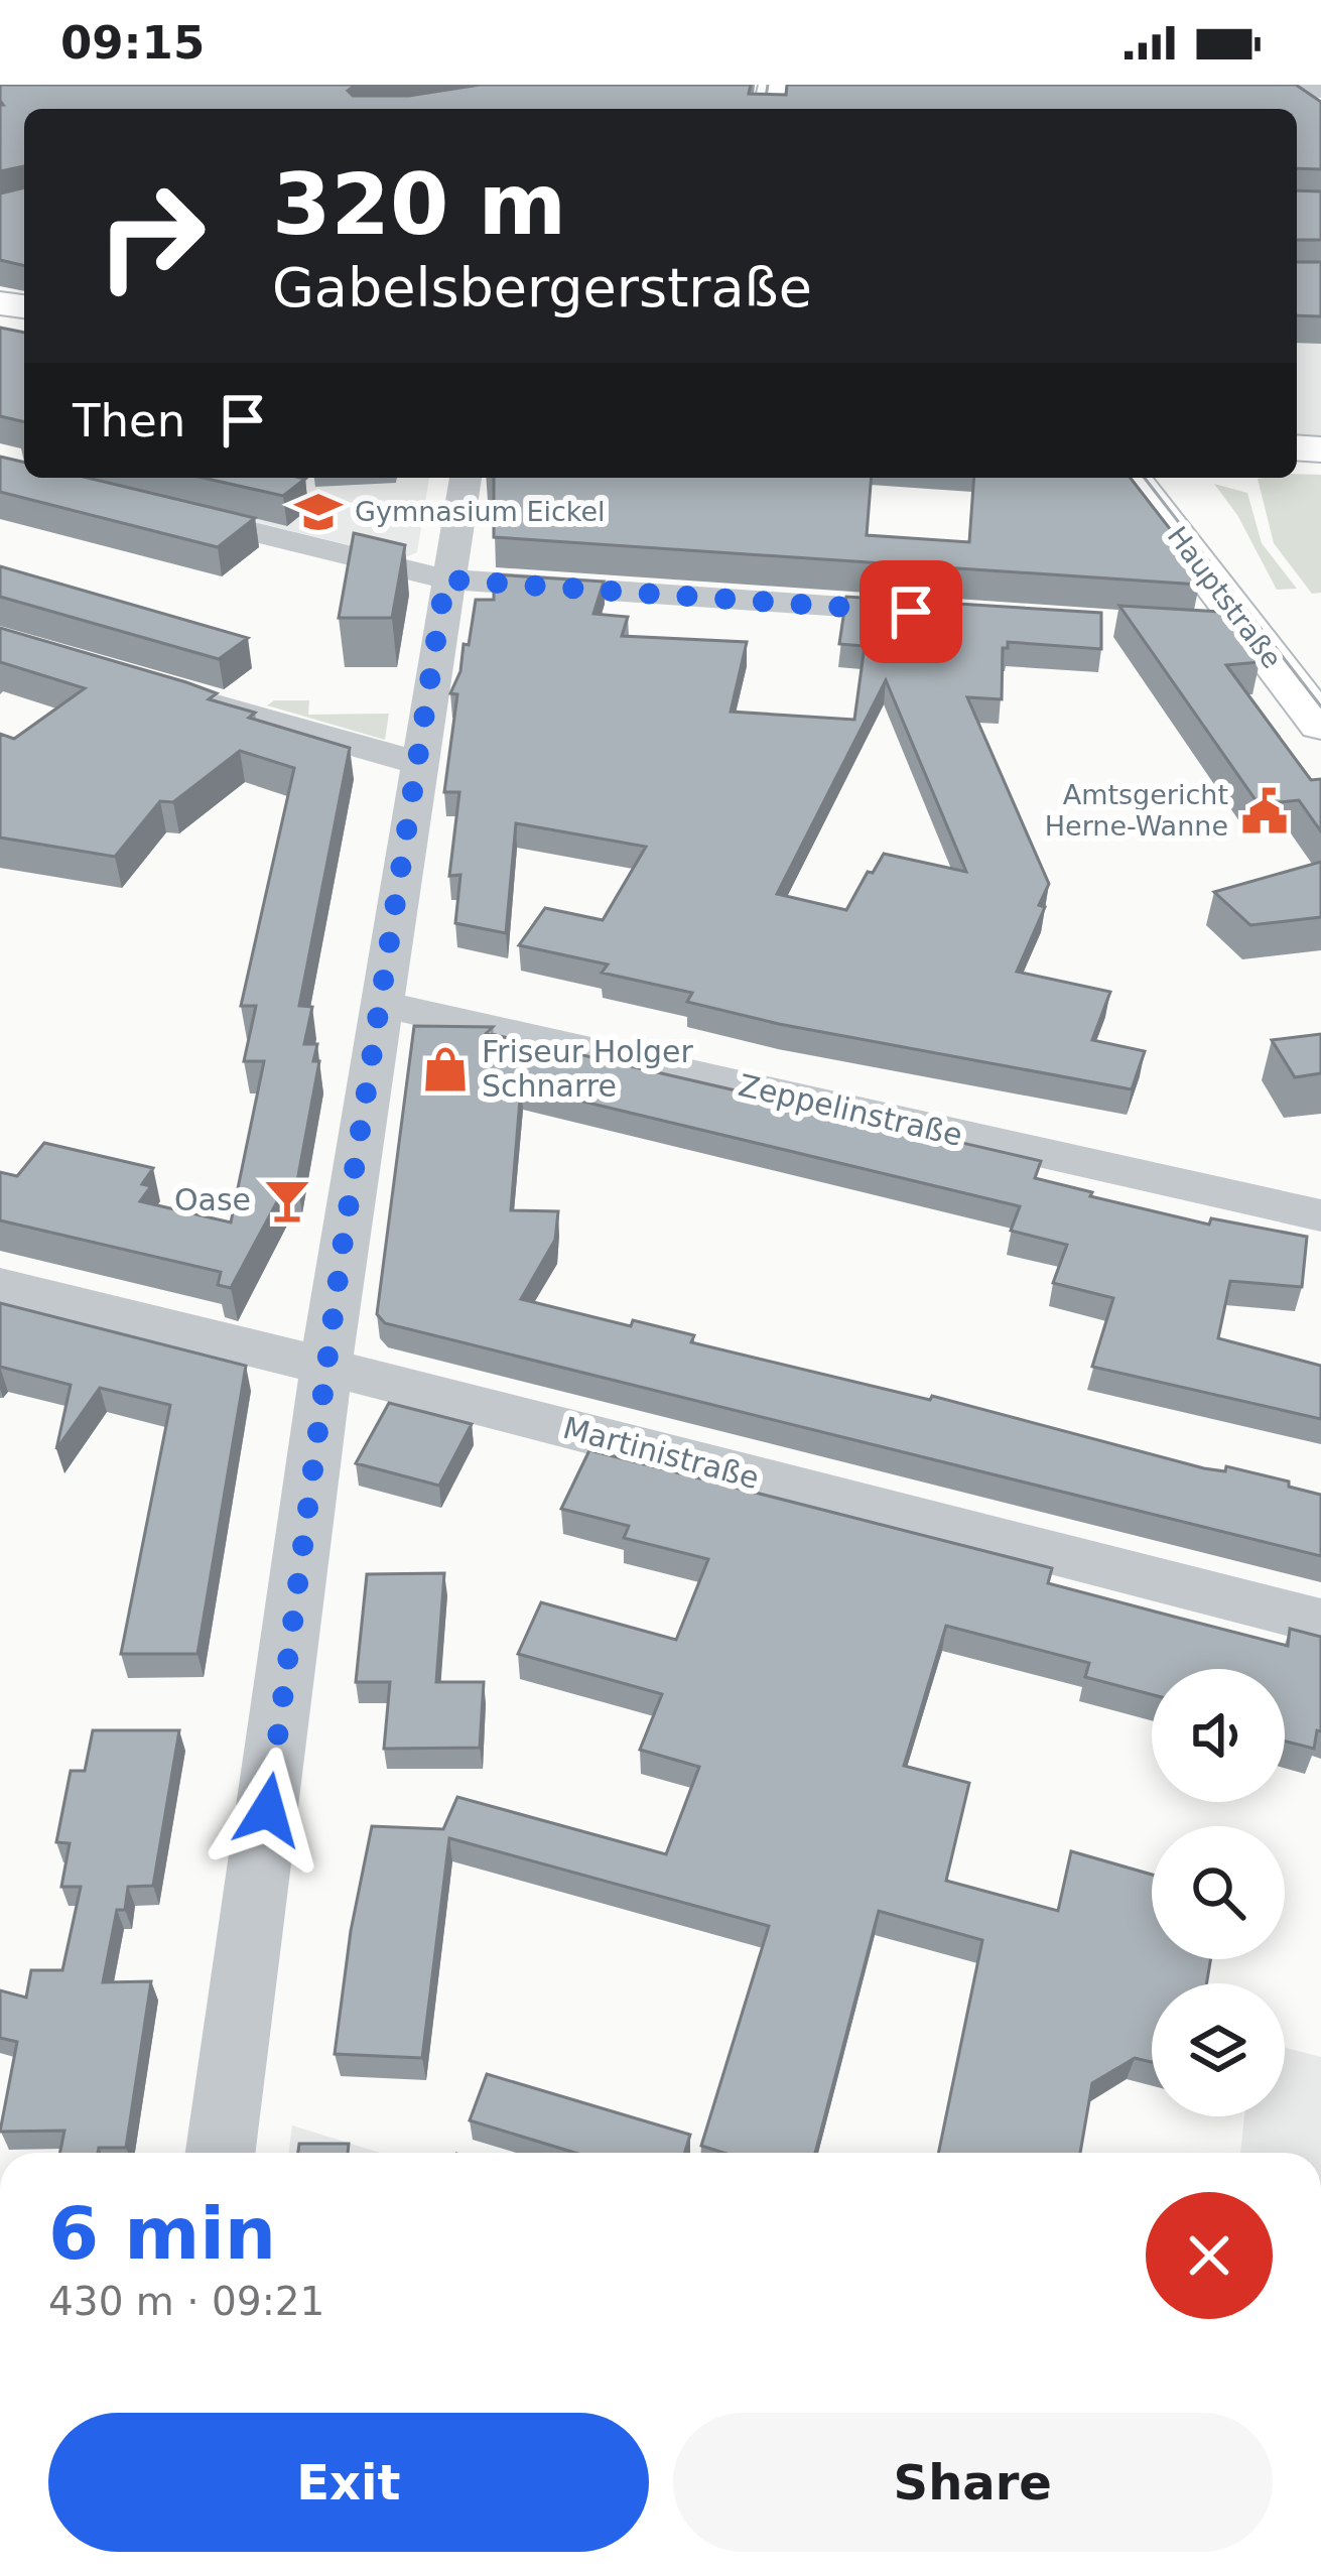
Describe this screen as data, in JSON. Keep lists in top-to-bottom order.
{
  "streets": {
    "street": ["Hauptstraße", "Zeppelinstraße", "Martinistraße"]
  },
  "places": {
    "school or university": ["Gymnasium Eickel"],
    "public building": ["Amtsgericht Herne-Wanne"],
    "shop": ["Friseur Holger Schnarre"],
    "bar": ["Oase"]
  },
  "page": {
    "status": "09:15",
    "turn": ["320 m", "Gabelsbergerstraße"],
    "then": "Then",
    "heading": ["6 min", "430 m · 09:21"],
    "buttons": ["Exit", "Share"]
  }
}
